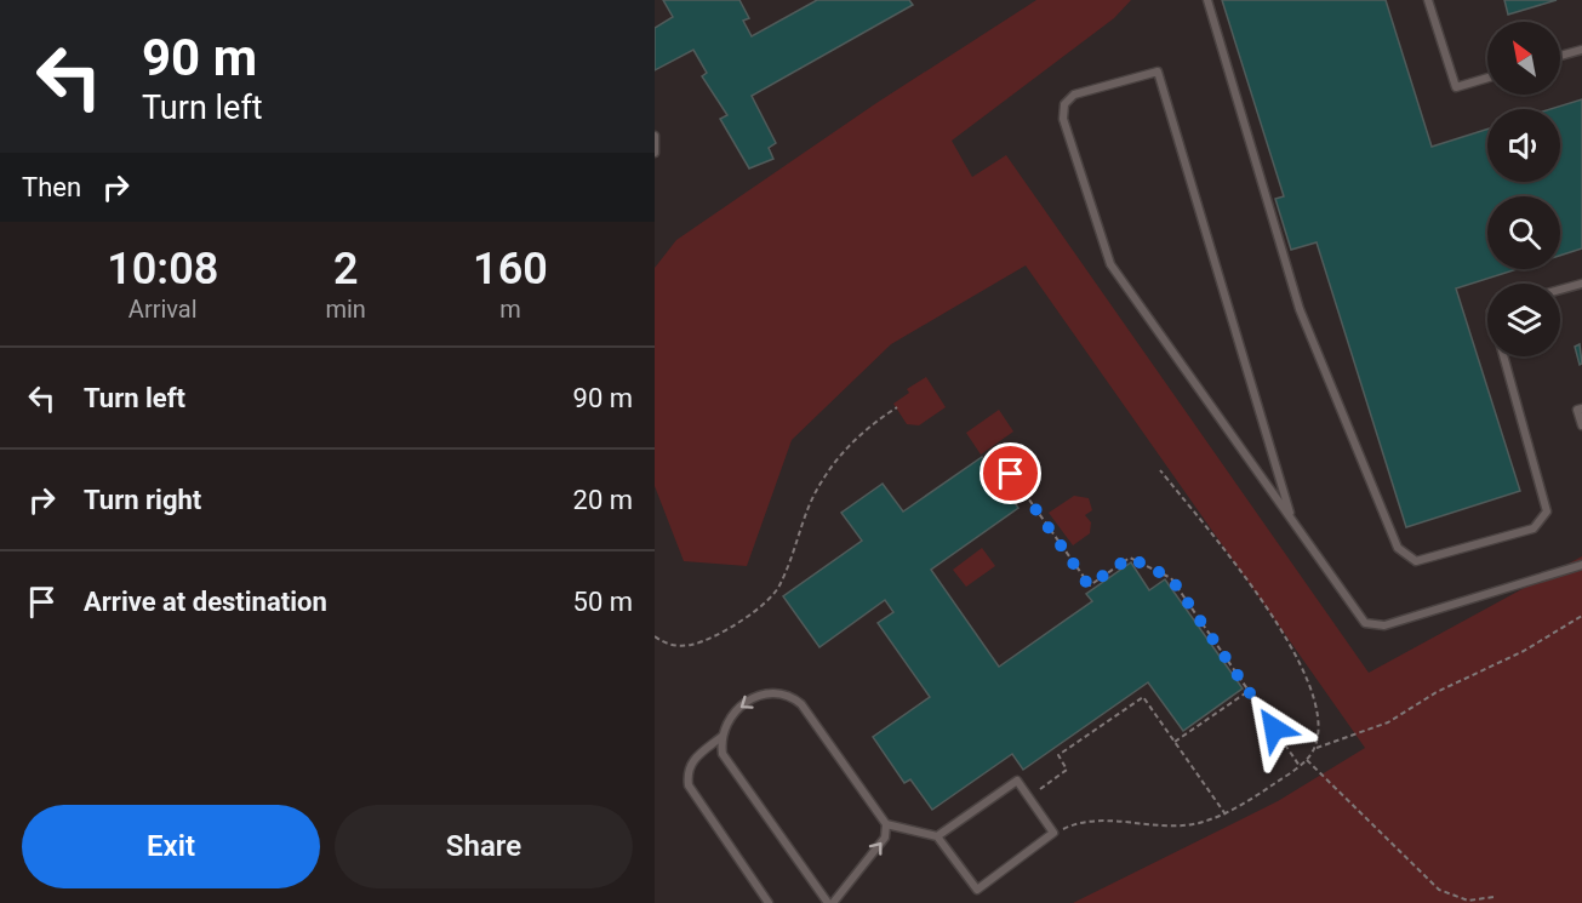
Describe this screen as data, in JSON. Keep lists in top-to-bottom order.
{
  "north": "top left",
  "page": {
    "turn": ["90 m", "Turn left"],
    "then": "Then",
    "eta": [
      "10:08",
      "Arrival",
      "2",
      "min",
      "160",
      "m"
    ],
    "list": [
      {
        "name": "Turn left",
        "value": "90 m"
      },
      {
        "name": "Turn right",
        "value": "20 m"
      },
      {
        "name": "Arrive at destination",
        "value": "50 m"
      }
    ],
    "buttons": ["Exit", "Share"]
  }
}
